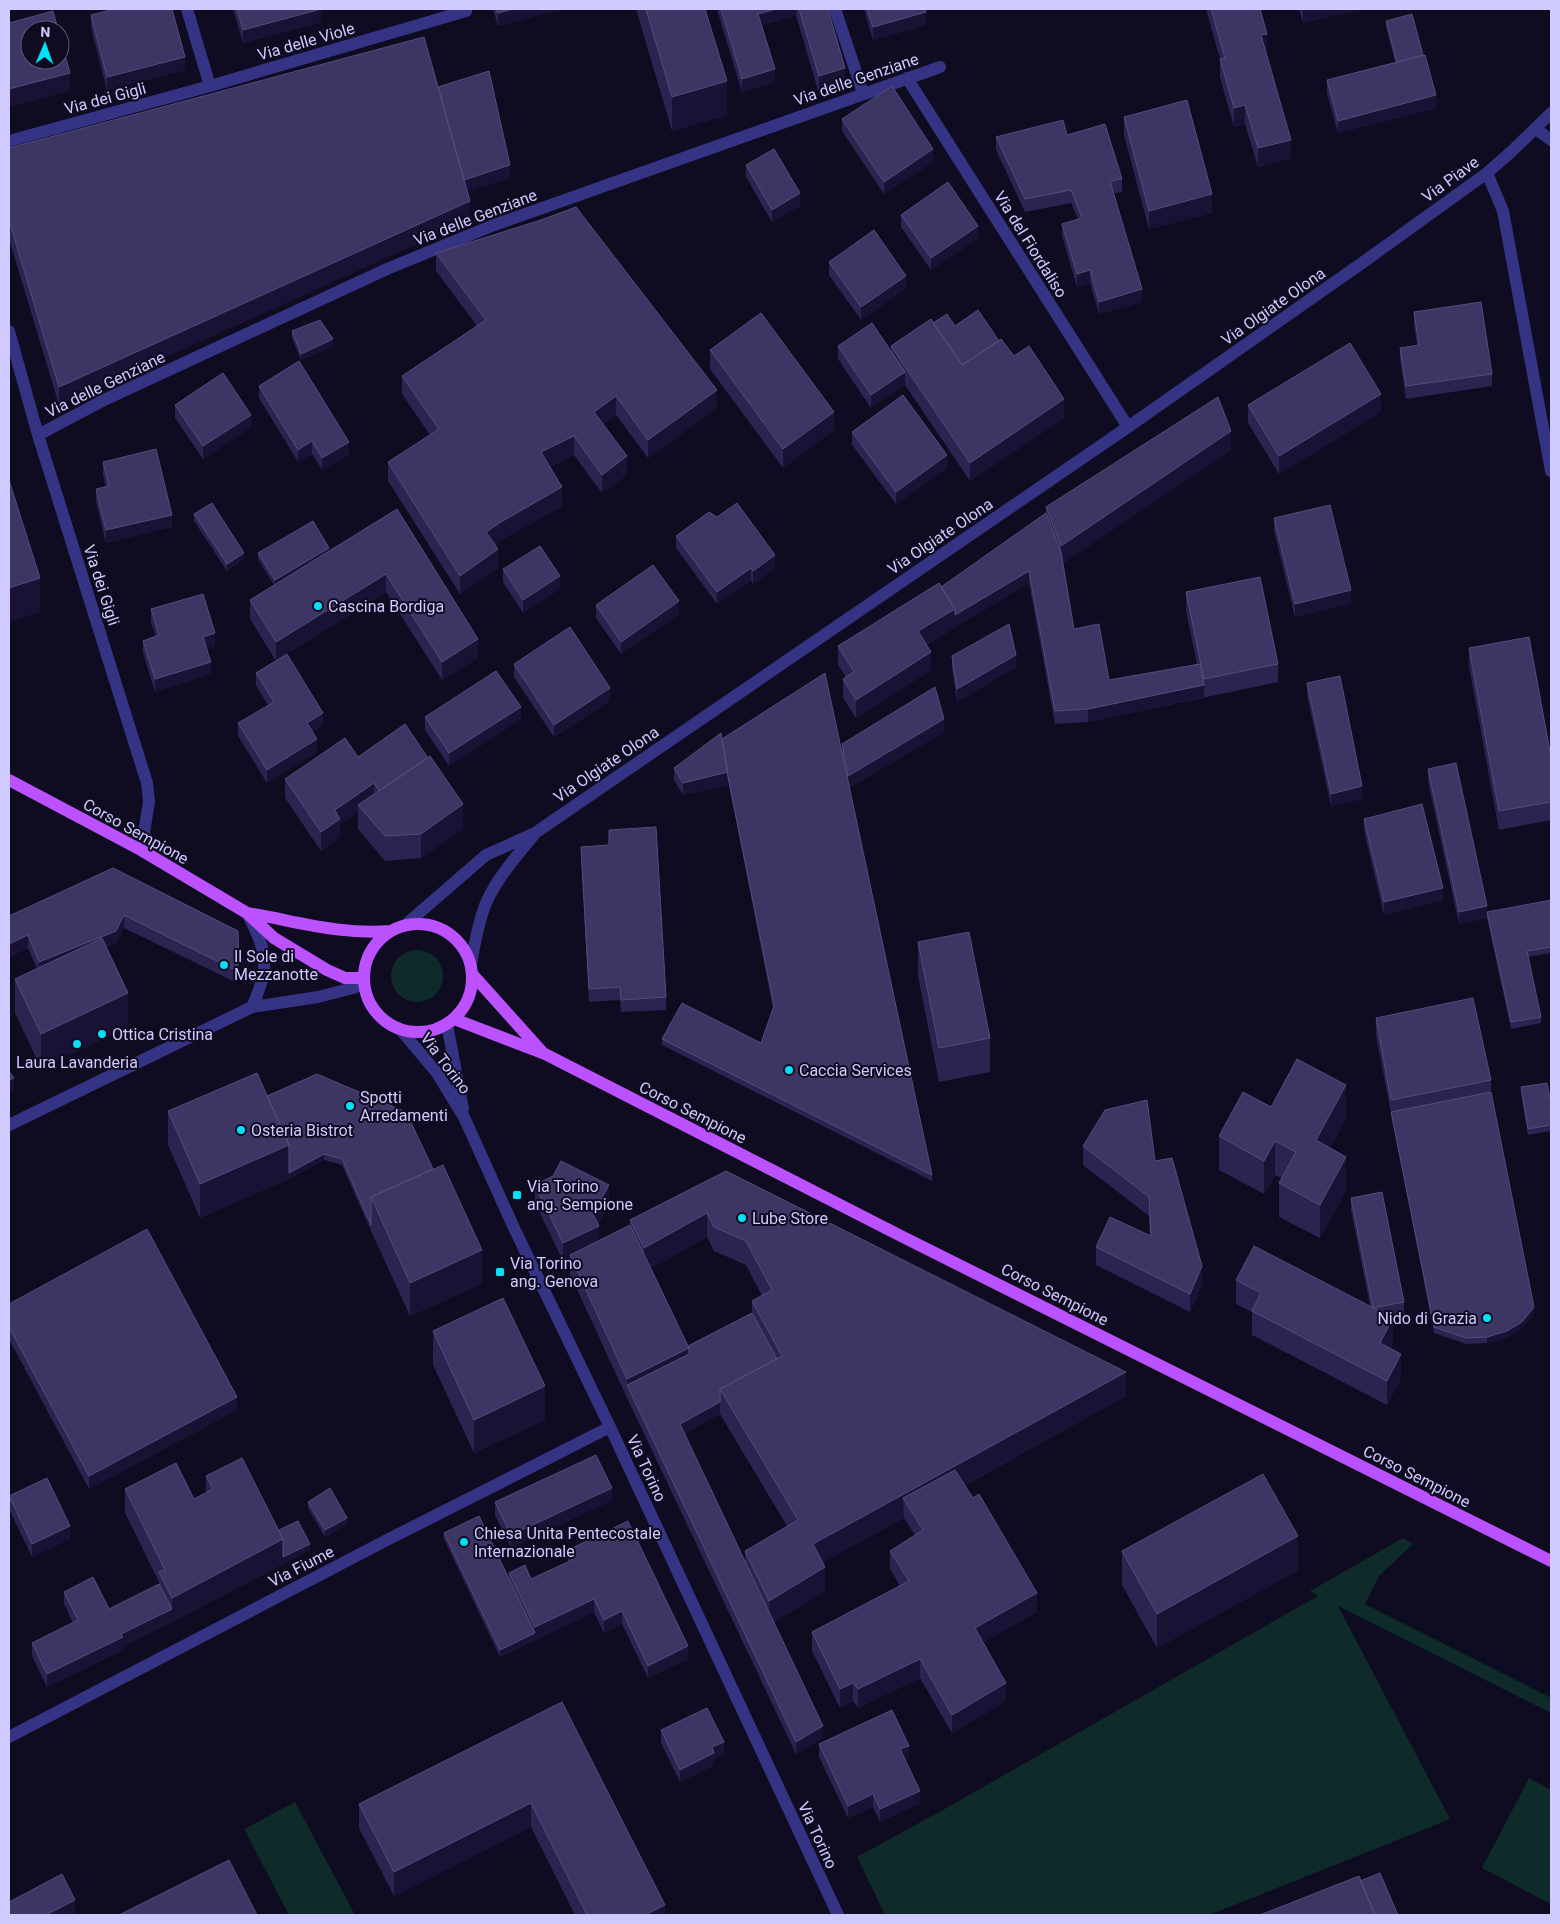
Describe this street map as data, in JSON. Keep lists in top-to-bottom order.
{
  "streets": {
    "main road": ["Corso Sempione"],
    "street": [
      "Via delle Viole",
      "Via delle Genziane",
      "Via dei Gigli",
      "Via Piave",
      "Via del Fiordaliso",
      "Via Olgiate Olona",
      "Via Torino",
      "Via Fiume"
    ]
  },
  "crossings": [
    ["Via delle Viole", "Via dei Gigli"],
    ["Via delle Genziane", "Via dei Gigli"],
    ["Via delle Genziane", "Via del Fiordaliso"],
    ["Via dei Gigli", "Corso Sempione"],
    ["Via Piave", "Via Olgiate Olona"],
    ["Via del Fiordaliso", "Via Olgiate Olona"],
    ["Via Olgiate Olona", "Corso Sempione"],
    ["Via Olgiate Olona", "Via Torino"],
    ["Corso Sempione", "Via Torino"],
    ["Via Torino", "Via Fiume"]
  ],
  "places": {
    "other": [
      "Cascina Bordiga",
      "Il Sole di Mezzanotte",
      "Ottica Cristina",
      "Laura Lavanderia",
      "Caccia Services",
      "Spotti Arredamenti",
      "Osteria Bistrot",
      "Lube Store",
      "Nido di Grazia",
      "Chiesa Unita Pentecostale Internazionale"
    ],
    "transit": ["Via Torino ang. Sempione", "Via Torino ang. Genova"]
  },
  "north": "top"
}
